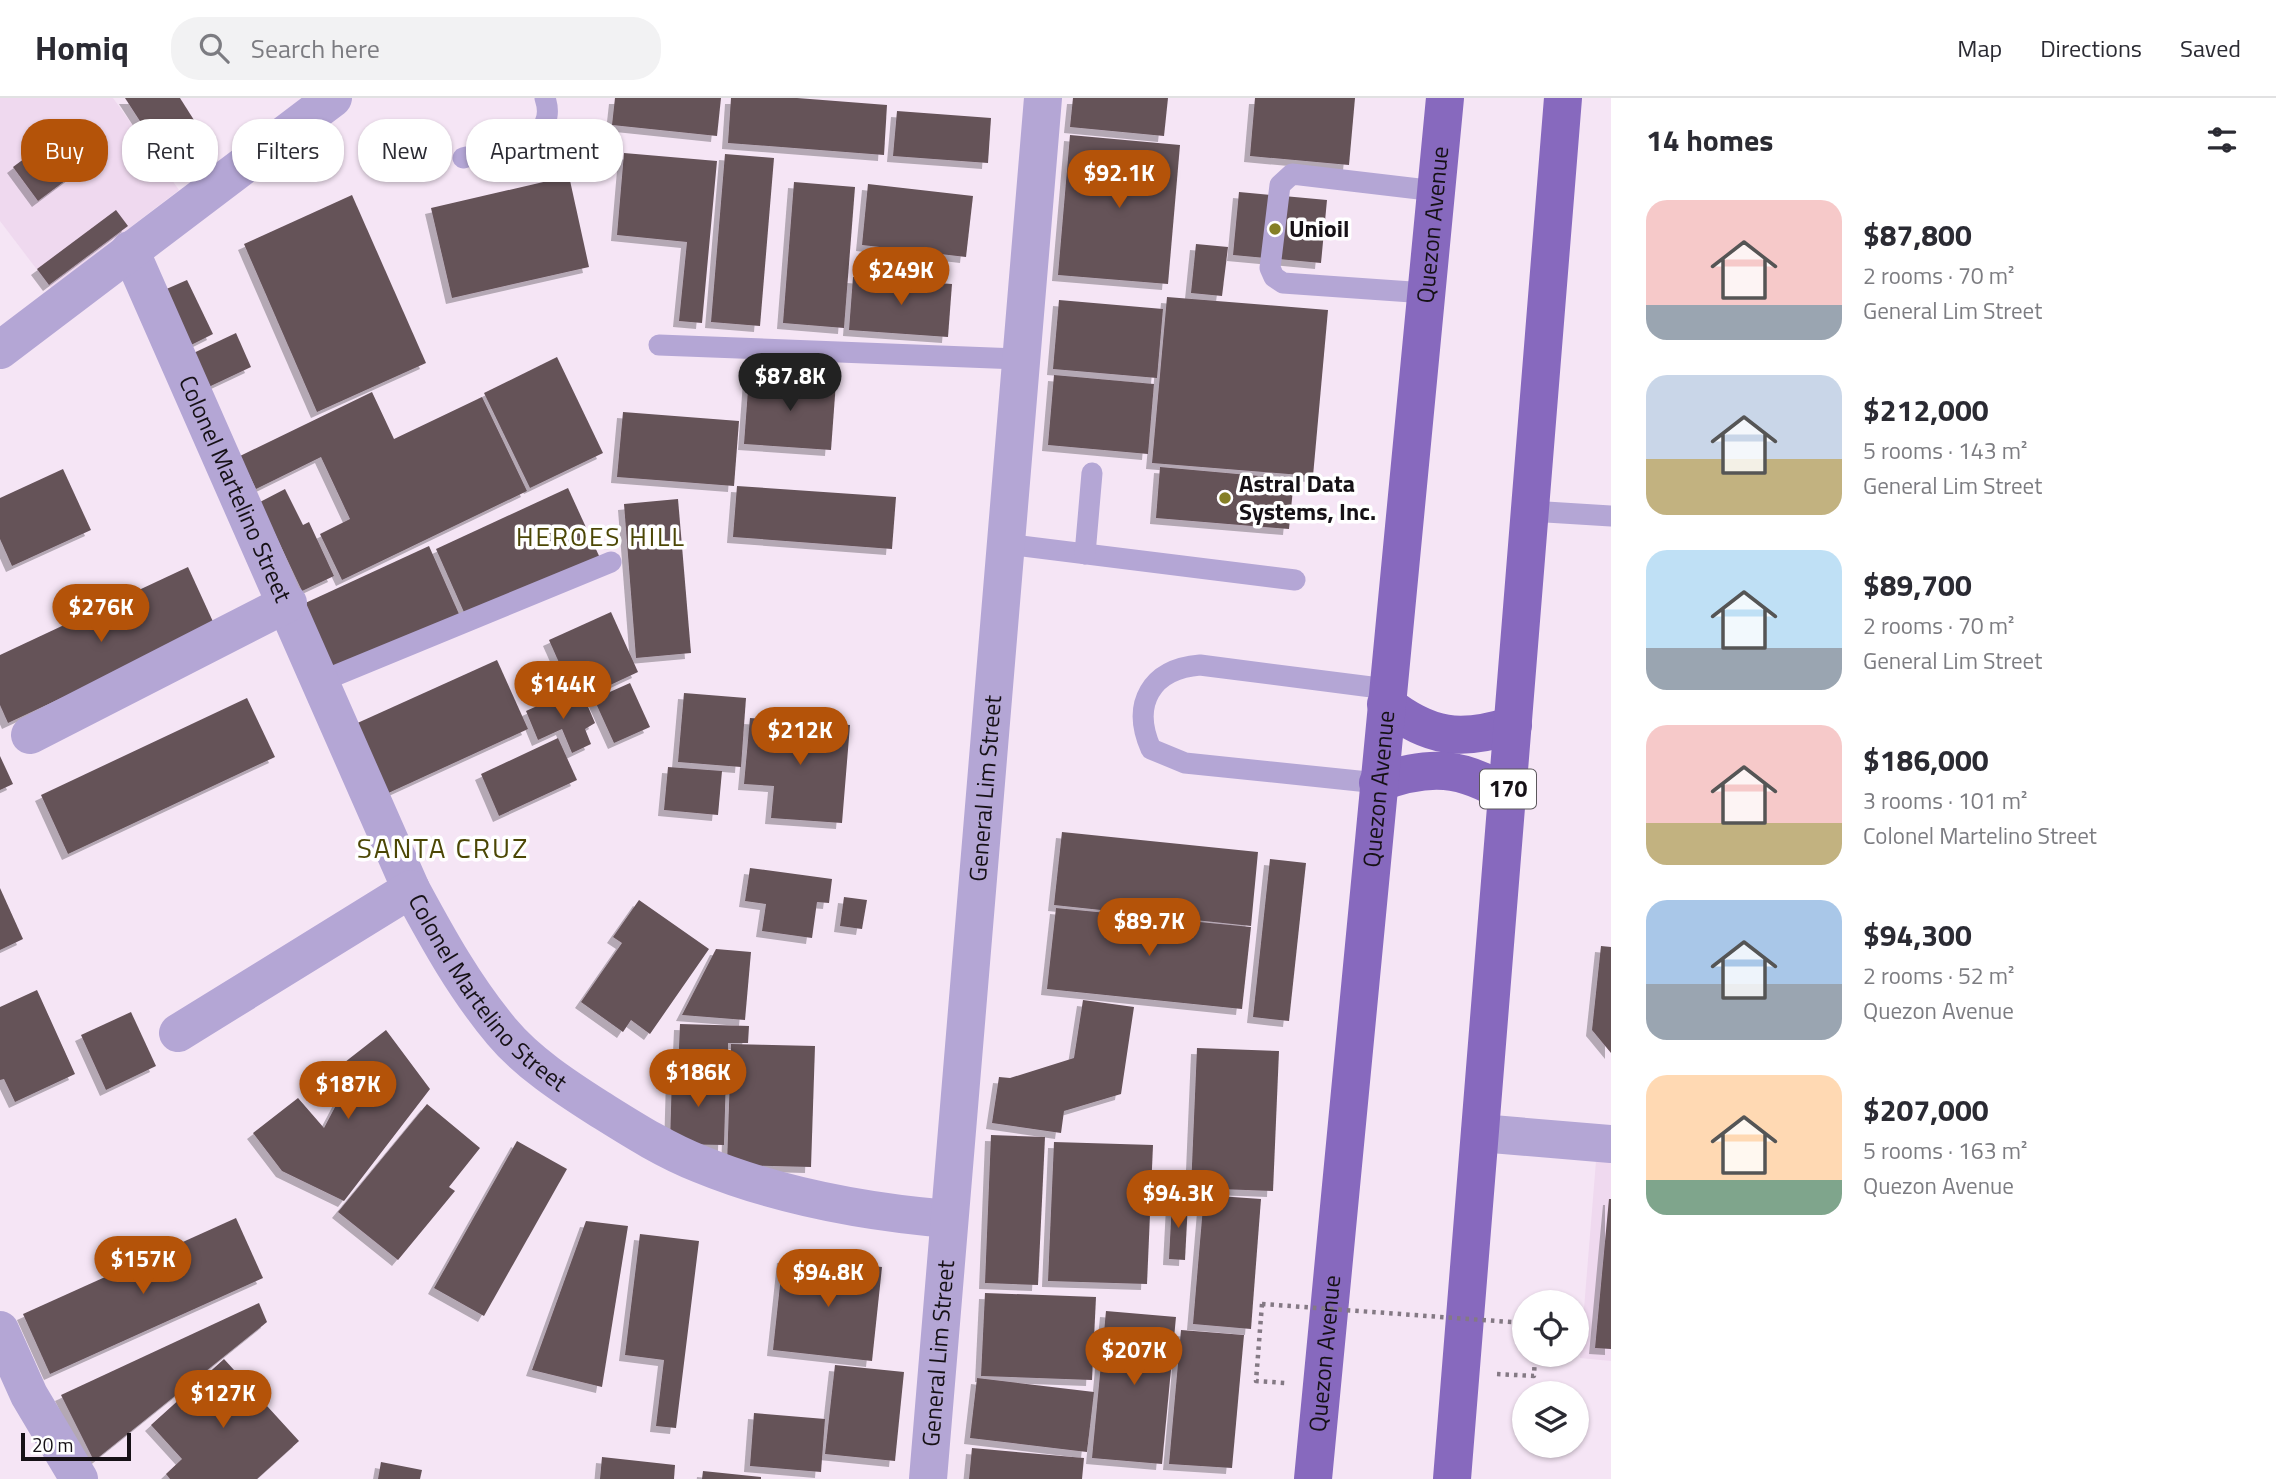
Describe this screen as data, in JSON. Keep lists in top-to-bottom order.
{
  "streets": {
    "main road": ["Quezon Avenue", "170"],
    "street": ["Colonel Martelino Street", "General Lim Street"]
  },
  "crossings": [
    ["Colonel Martelino Street", "General Lim Street"]
  ],
  "districts": ["HEROES HILL", "SANTA CRUZ"],
  "places": ["Unioil", "Astral Data Systems, Inc."],
  "scale_bar": "20 m",
  "page": {
    "header": "Homiq",
    "search": "Search here",
    "nav": ["Map", "Directions", "Saved"],
    "heading": "14 homes",
    "chip": [
      "Buy",
      "Rent",
      "Filters",
      "New",
      "Apartment"
    ],
    "price": [
      "$92.1K",
      "$249K",
      "$87.8K",
      "$276K",
      "$144K",
      "$212K",
      "$89.7K",
      "$186K",
      "$187K",
      "$94.3K",
      "$157K",
      "$94.8K",
      "$207K",
      "$127K"
    ],
    "list": [
      {
        "name": "$87,800",
        "note": "2 rooms · 70 m² · General Lim Street"
      },
      {
        "name": "$212,000",
        "note": "5 rooms · 143 m² · General Lim Street"
      },
      {
        "name": "$89,700",
        "note": "2 rooms · 70 m² · General Lim Street"
      },
      {
        "name": "$186,000",
        "note": "3 rooms · 101 m² · Colonel Martelino Street"
      },
      {
        "name": "$94,300",
        "note": "2 rooms · 52 m² · Quezon Avenue"
      },
      {
        "name": "$207,000",
        "note": "5 rooms · 163 m² · Quezon Avenue"
      }
    ],
    "scale": "20 m"
  }
}
